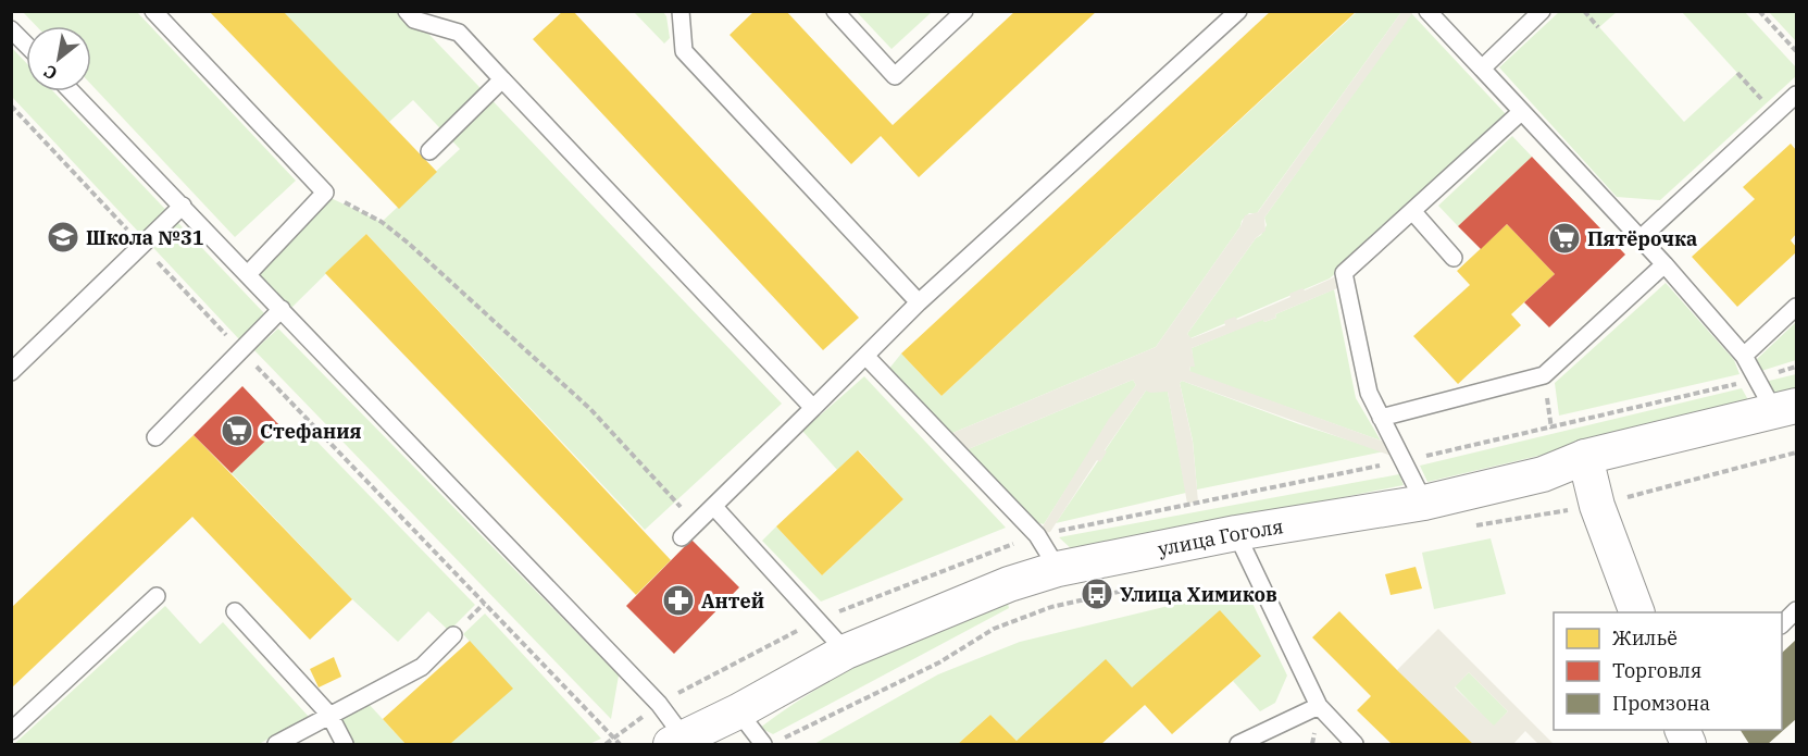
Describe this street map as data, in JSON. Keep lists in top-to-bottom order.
{
  "streets": {
    "street": ["улица Гоголя"]
  },
  "places": {
    "school or university": ["Школа №31"],
    "supermarket": ["Пятёрочка", "Стефания"],
    "bus stop": ["Улица Химиков"],
    "pharmacy": ["Антей"]
  },
  "legend": ["Жильё", "Торговля", "Промзона"],
  "north": "bottom left"
}
